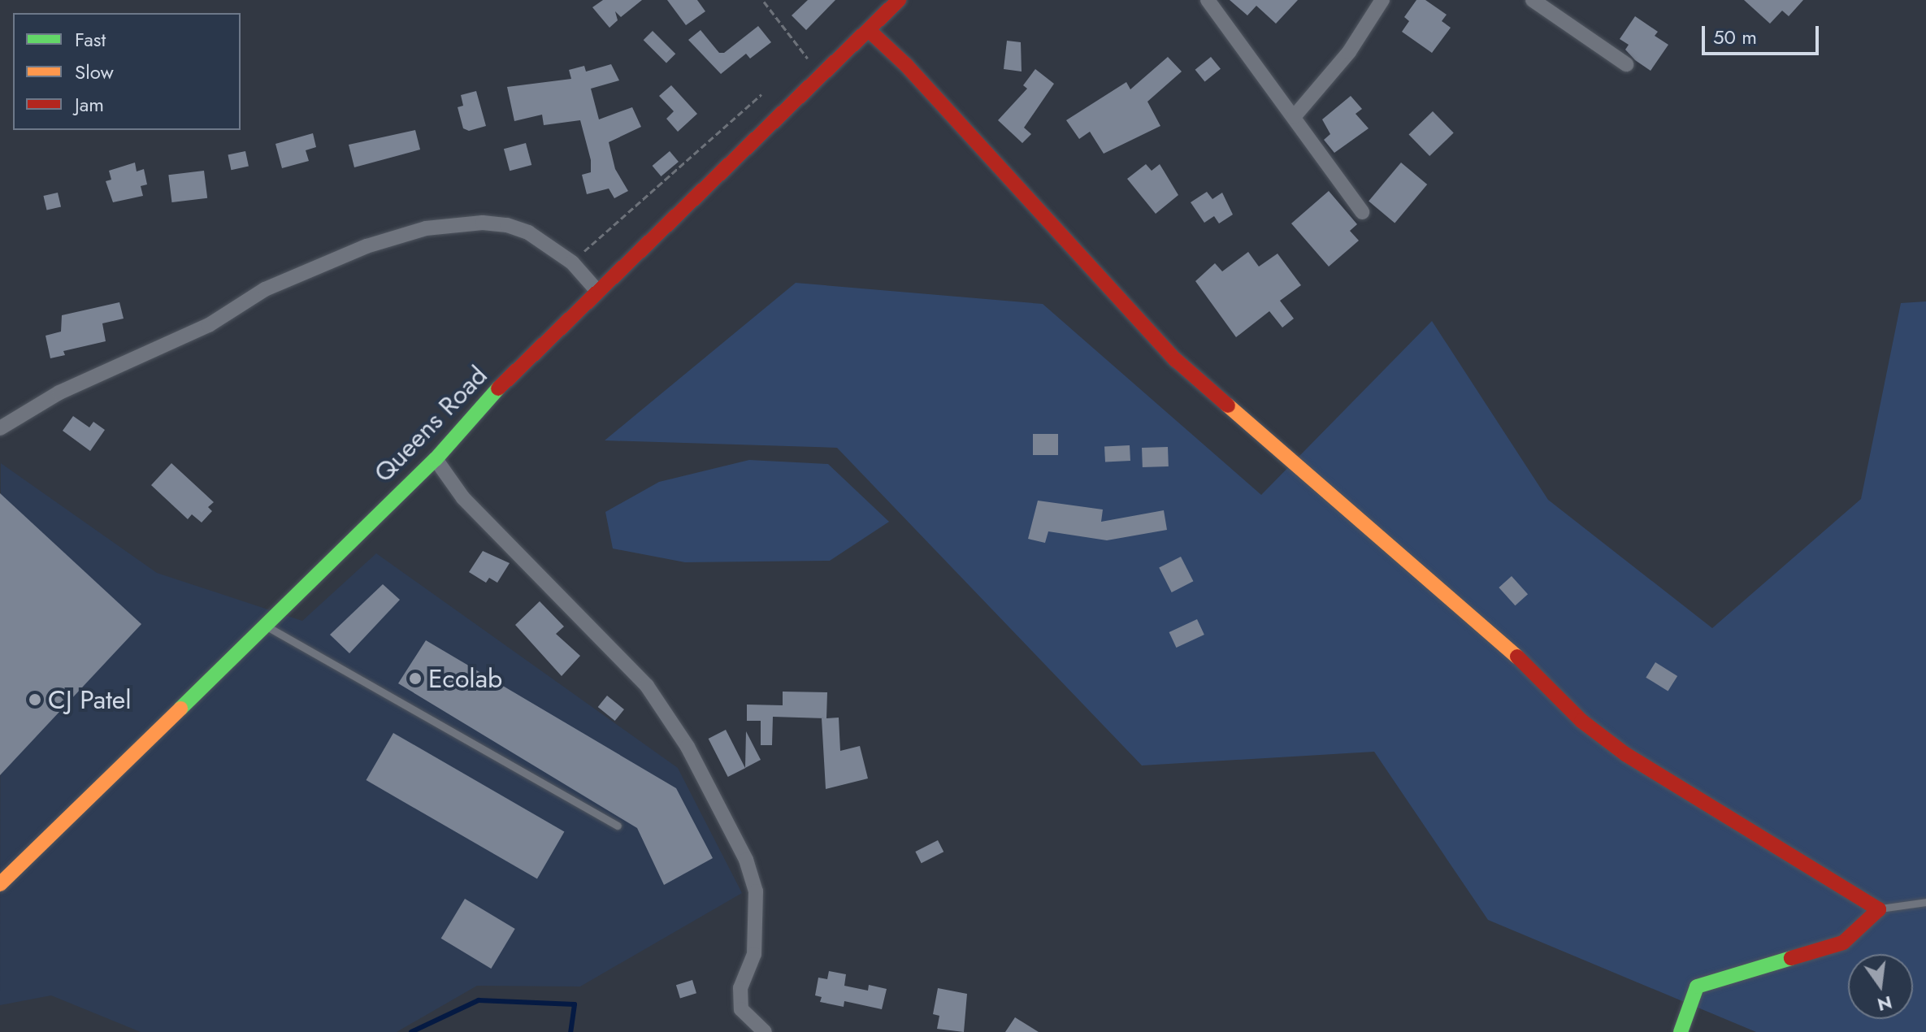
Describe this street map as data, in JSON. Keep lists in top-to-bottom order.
{
  "streets": {
    "main road": ["Queens Road"]
  },
  "places": ["Ecolab", "CJ Patel"],
  "legend": ["Fast", "Slow", "Jam"],
  "scale_bar": "50 m",
  "north": "bottom"
}
